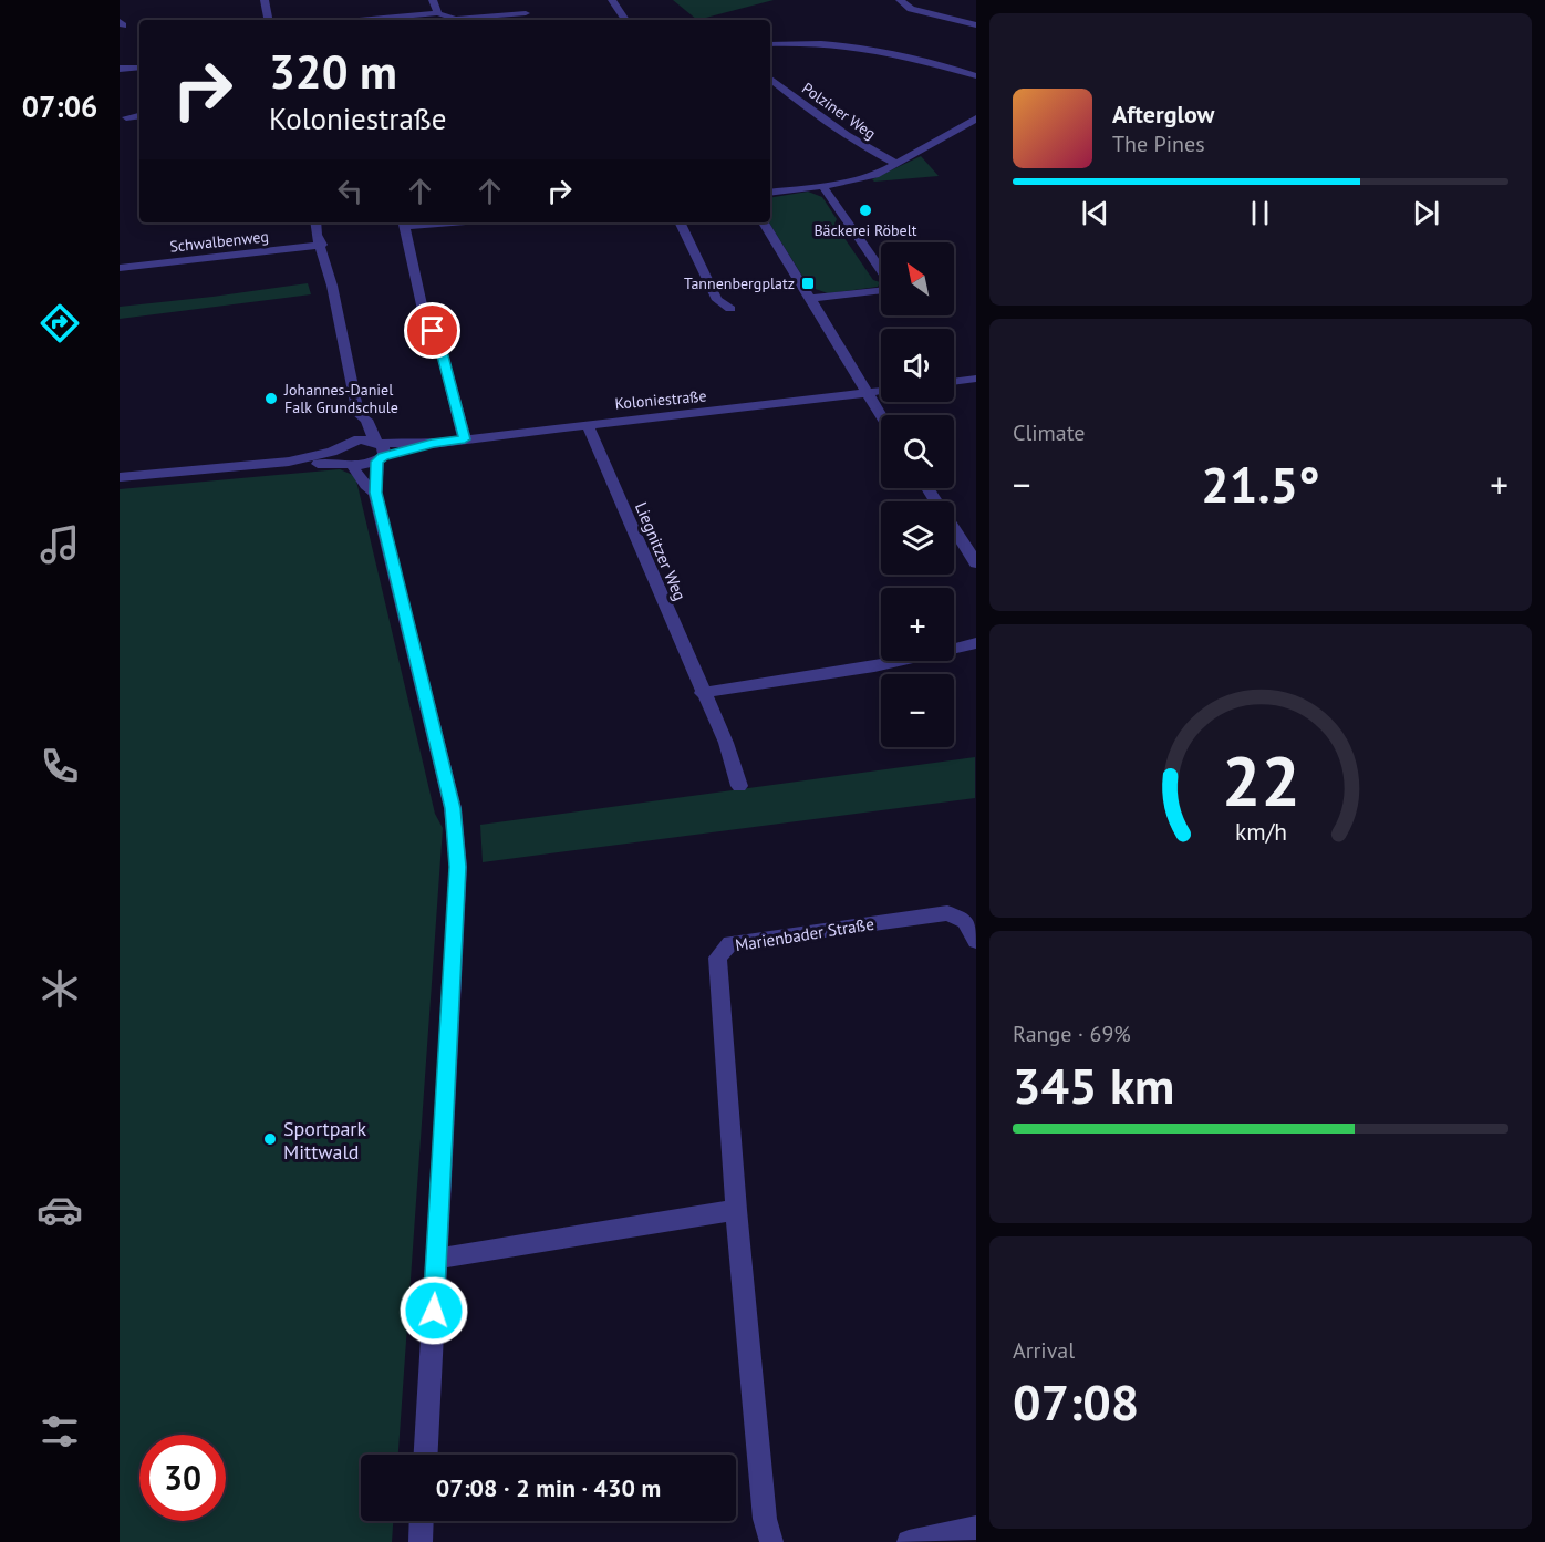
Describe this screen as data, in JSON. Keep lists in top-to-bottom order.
{
  "streets": {
    "street": [
      "Polziner Weg",
      "Schwalbenweg",
      "Koloniestraße",
      "Liegnitzer Weg",
      "Marienbader Straße"
    ]
  },
  "crossings": [
    ["Koloniestraße", "Liegnitzer Weg"]
  ],
  "places": {
    "other": ["Bäckerei Röbelt", "Johannes-Daniel Falk Grundschule", "Sportpark Mittwald"],
    "transit": ["Tannenbergplatz"]
  },
  "north": "top left",
  "page": {
    "tabs": "07:06",
    "turn": ["320 m", "Koloniestraße"],
    "song": ["Afterglow", "The Pines"],
    "map_buttons": ["+", "−"],
    "tile": [
      "Climate",
      ["Range · 69%", "345 km"],
      ["Arrival", "07:08"]
    ],
    "heat": ["−", "21.5°", "+"],
    "limit": "30",
    "trip": "07:08 · 2 min · 430 m",
    "gauge": ["22", "km/h"]
  }
}
